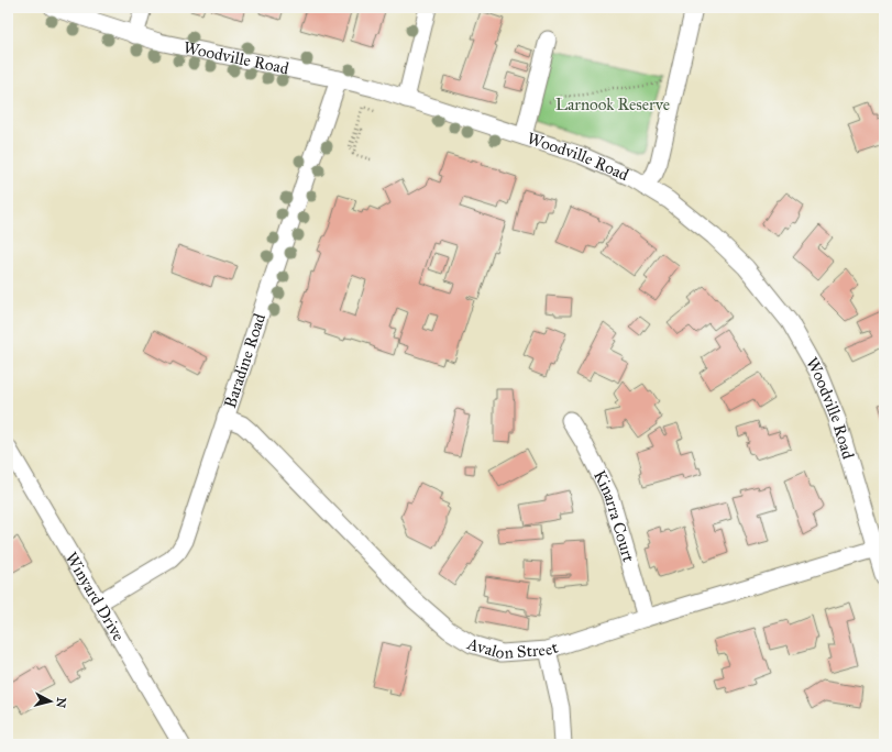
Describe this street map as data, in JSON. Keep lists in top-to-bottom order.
{
  "streets": {
    "street": [
      "Woodville Road",
      "Baradine Road",
      "Kinarra Court",
      "Winyard Drive",
      "Avalon Street"
    ]
  },
  "crossings": [
    ["Woodville Road", "Baradine Road"],
    ["Woodville Road", "Avalon Street"],
    ["Baradine Road", "Winyard Drive"],
    ["Baradine Road", "Avalon Street"],
    ["Kinarra Court", "Avalon Street"]
  ],
  "parks": ["Larnook Reserve"],
  "north": "right"
}
